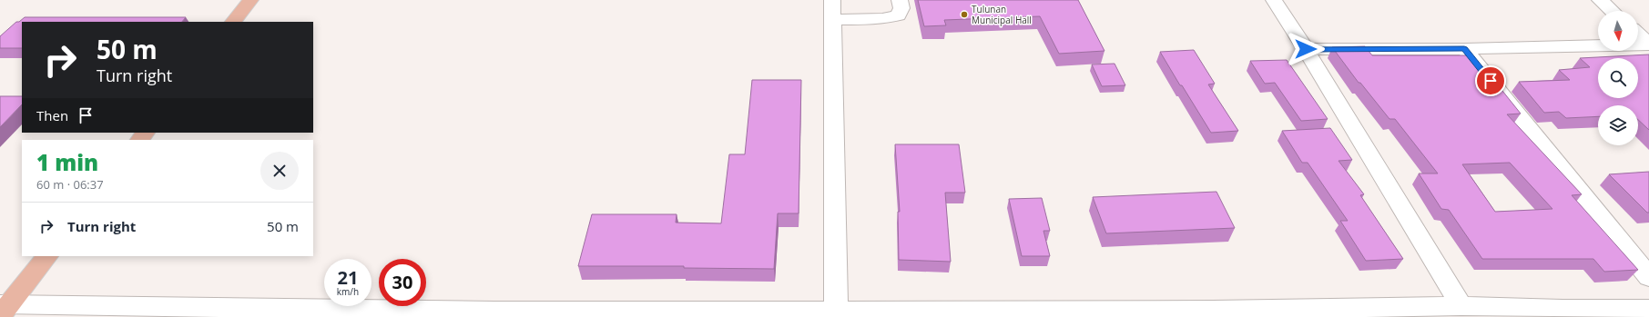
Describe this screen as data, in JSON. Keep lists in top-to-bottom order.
{
  "places": ["Tulunan Municipal Hall"],
  "north": "bottom",
  "page": {
    "turn": ["50 m", "Turn right"],
    "then": "Then",
    "heading": ["1 min", "60 m · 06:37"],
    "list": [
      {
        "name": "Turn right",
        "value": "50 m"
      }
    ],
    "speed": "21 km/h",
    "limit": "30"
  }
}
